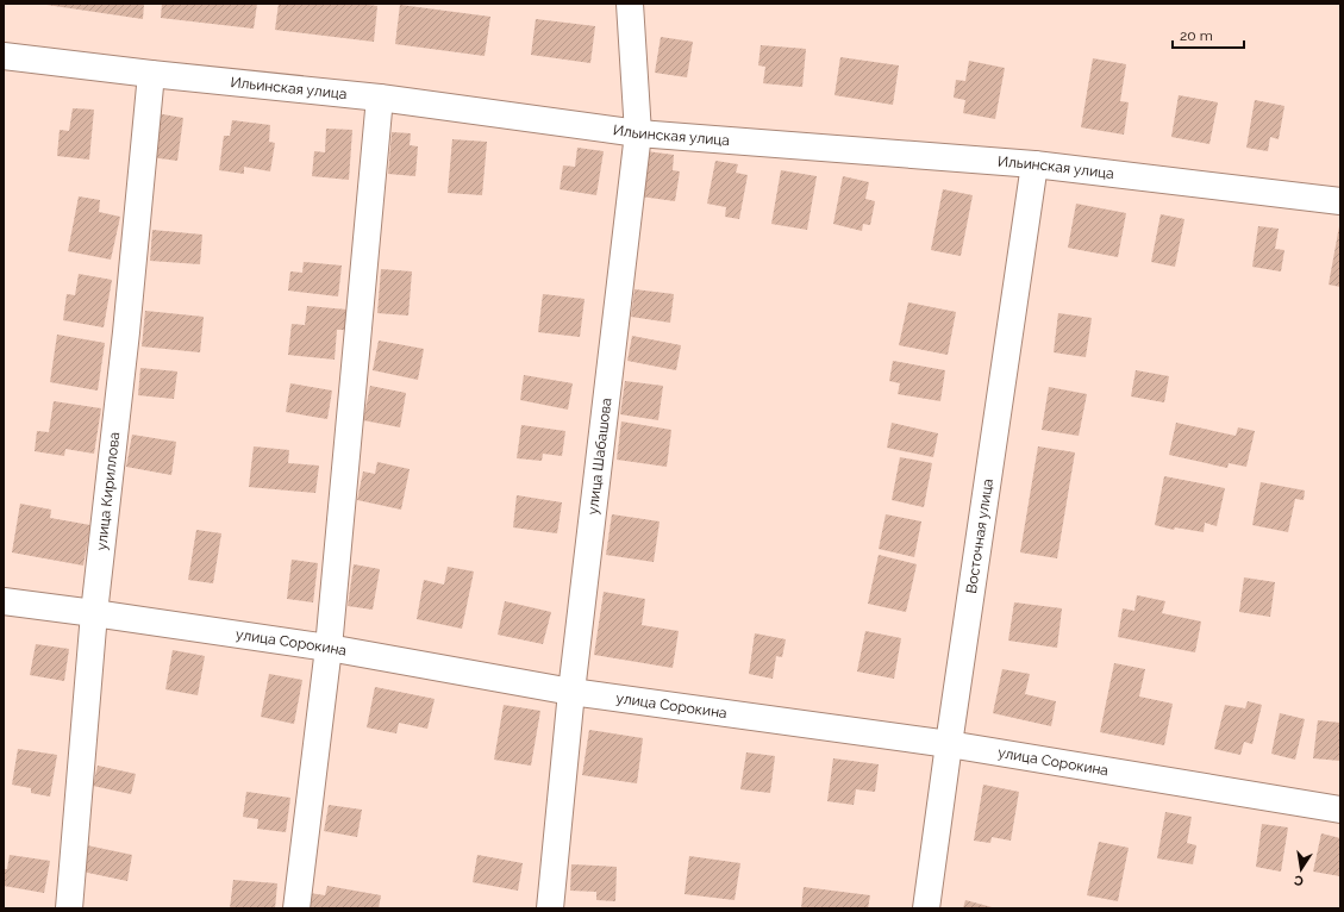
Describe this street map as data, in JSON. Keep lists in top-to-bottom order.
{
  "streets": {
    "street": [
      "Ильинская улица",
      "улица Шабашова",
      "улица Кириллова",
      "Восточная улица",
      "улица Сорокина"
    ]
  },
  "crossings": [
    ["Ильинская улица", "улица Шабашова"],
    ["Ильинская улица", "улица Кириллова"],
    ["Ильинская улица", "Восточная улица"],
    ["улица Шабашова", "улица Сорокина"],
    ["улица Кириллова", "улица Сорокина"],
    ["Восточная улица", "улица Сорокина"]
  ],
  "scale_bar": "20 m",
  "north": "bottom"
}
